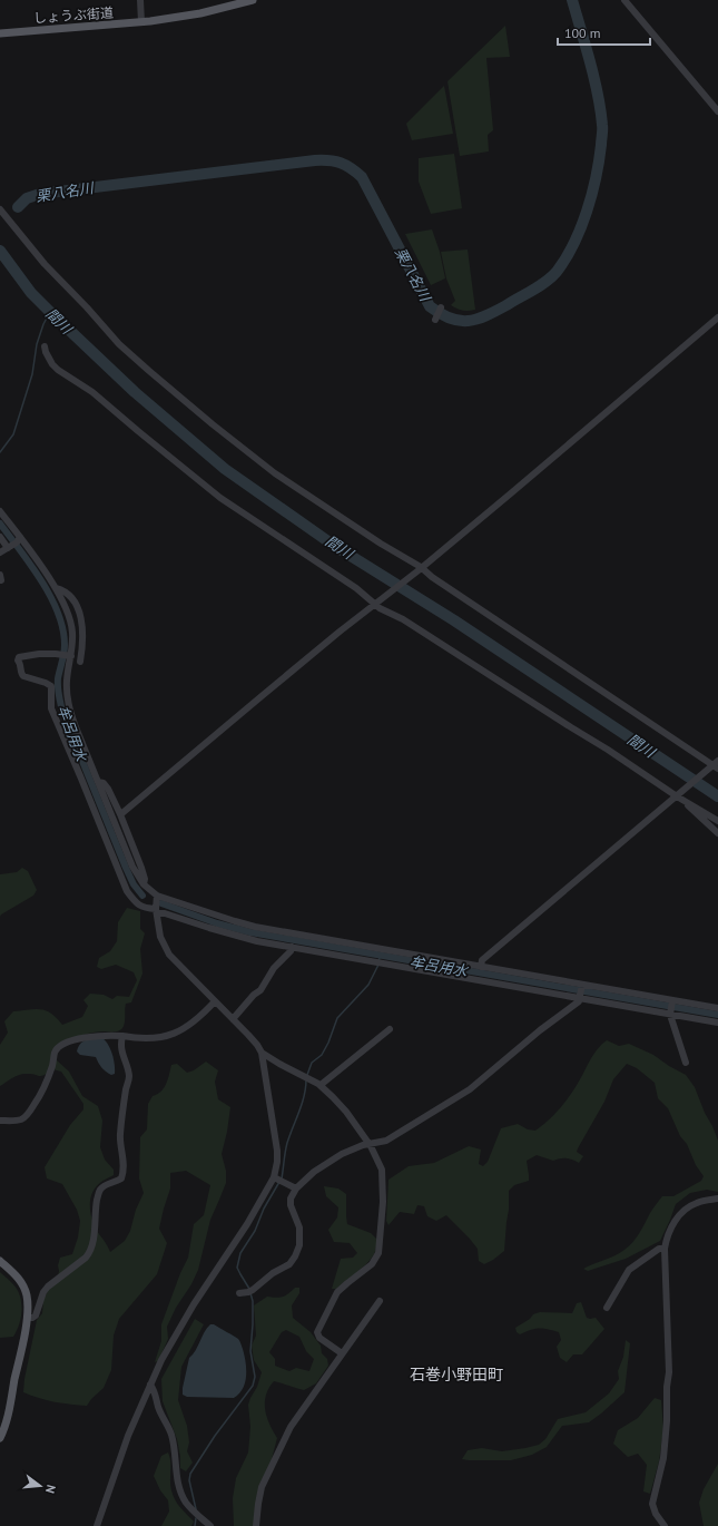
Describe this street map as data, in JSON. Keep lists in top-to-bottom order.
{
  "streets": {
    "main road": ["しょうぶ街道"]
  },
  "districts": ["石巻小野田町"],
  "water": ["栗八名川", "間川", "牟呂用水"],
  "scale_bar": "100 m",
  "north": "right"
}
